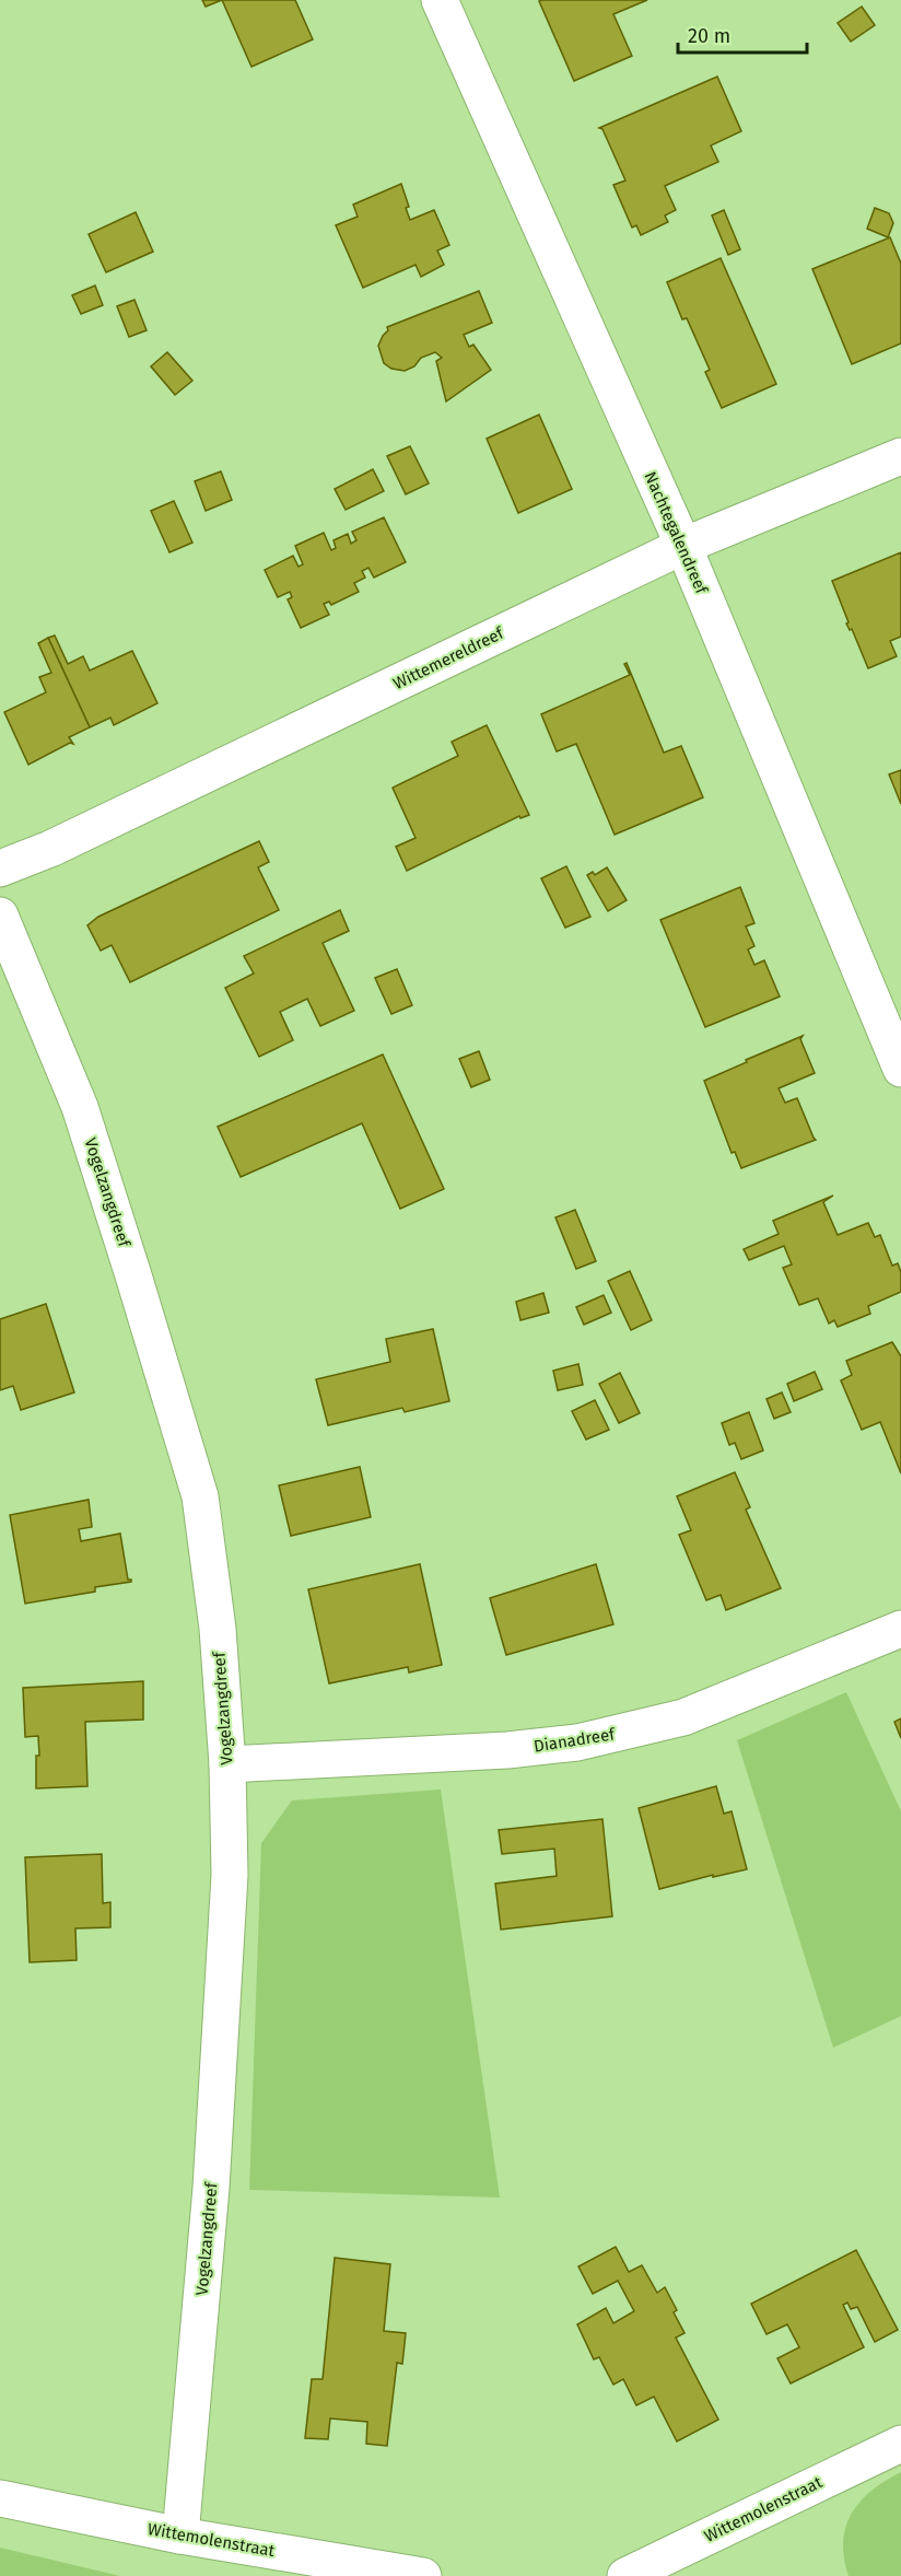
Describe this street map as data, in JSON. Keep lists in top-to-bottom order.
{
  "streets": {
    "street": [
      "Nachtegalendreef",
      "Wittemereldreef",
      "Vogelzangdreef",
      "Dianadreef",
      "Wittemolenstraat"
    ]
  },
  "crossings": [
    ["Nachtegalendreef", "Wittemereldreef"],
    ["Vogelzangdreef", "Dianadreef"],
    ["Vogelzangdreef", "Wittemolenstraat"]
  ],
  "scale_bar": "20 m"
}
